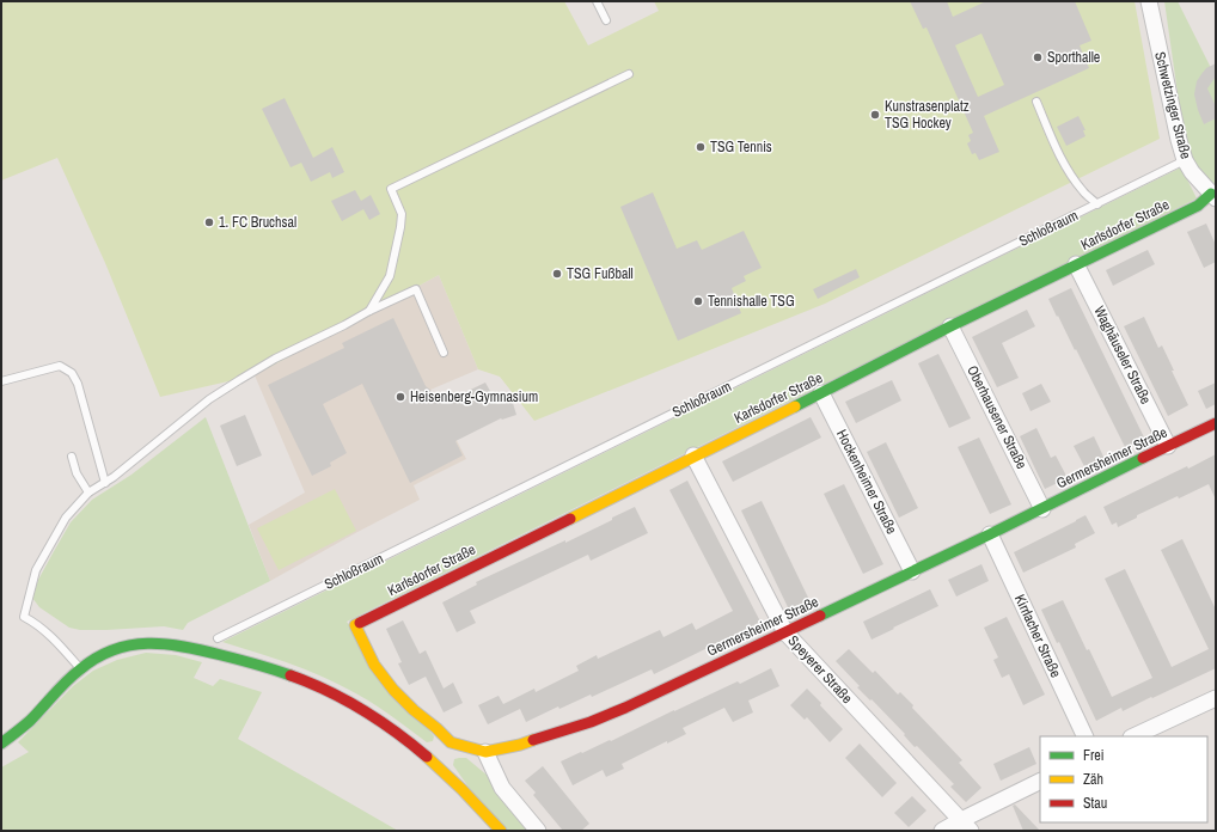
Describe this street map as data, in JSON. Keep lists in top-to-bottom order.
{
  "streets": {
    "street": [
      "Schwetzinger Straße",
      "Karlsdorfer Straße",
      "Waghäuseler Straße",
      "Oberhausener Straße",
      "Germersheimer Straße",
      "Hockenheimer Straße",
      "Kirrlacher Straße",
      "Speyerer Straße"
    ],
    "lane": ["Schloßraum"]
  },
  "crossings": [
    ["Schwetzinger Straße", "Karlsdorfer Straße"],
    ["Schwetzinger Straße", "Schloßraum"],
    ["Karlsdorfer Straße", "Waghäuseler Straße"],
    ["Karlsdorfer Straße", "Oberhausener Straße"],
    ["Karlsdorfer Straße", "Germersheimer Straße"],
    ["Karlsdorfer Straße", "Hockenheimer Straße"],
    ["Karlsdorfer Straße", "Speyerer Straße"],
    ["Waghäuseler Straße", "Germersheimer Straße"],
    ["Oberhausener Straße", "Germersheimer Straße"],
    ["Germersheimer Straße", "Hockenheimer Straße"],
    ["Germersheimer Straße", "Kirrlacher Straße"],
    ["Germersheimer Straße", "Speyerer Straße"]
  ],
  "places": [
    "Sporthalle",
    "Kunstrasenplatz TSG Hockey",
    "TSG Tennis",
    "1. FC Bruchsal",
    "TSG Fußball",
    "Tennishalle TSG",
    "Heisenberg-Gymnasium"
  ],
  "legend": ["Frei", "Zäh", "Stau"]
}
